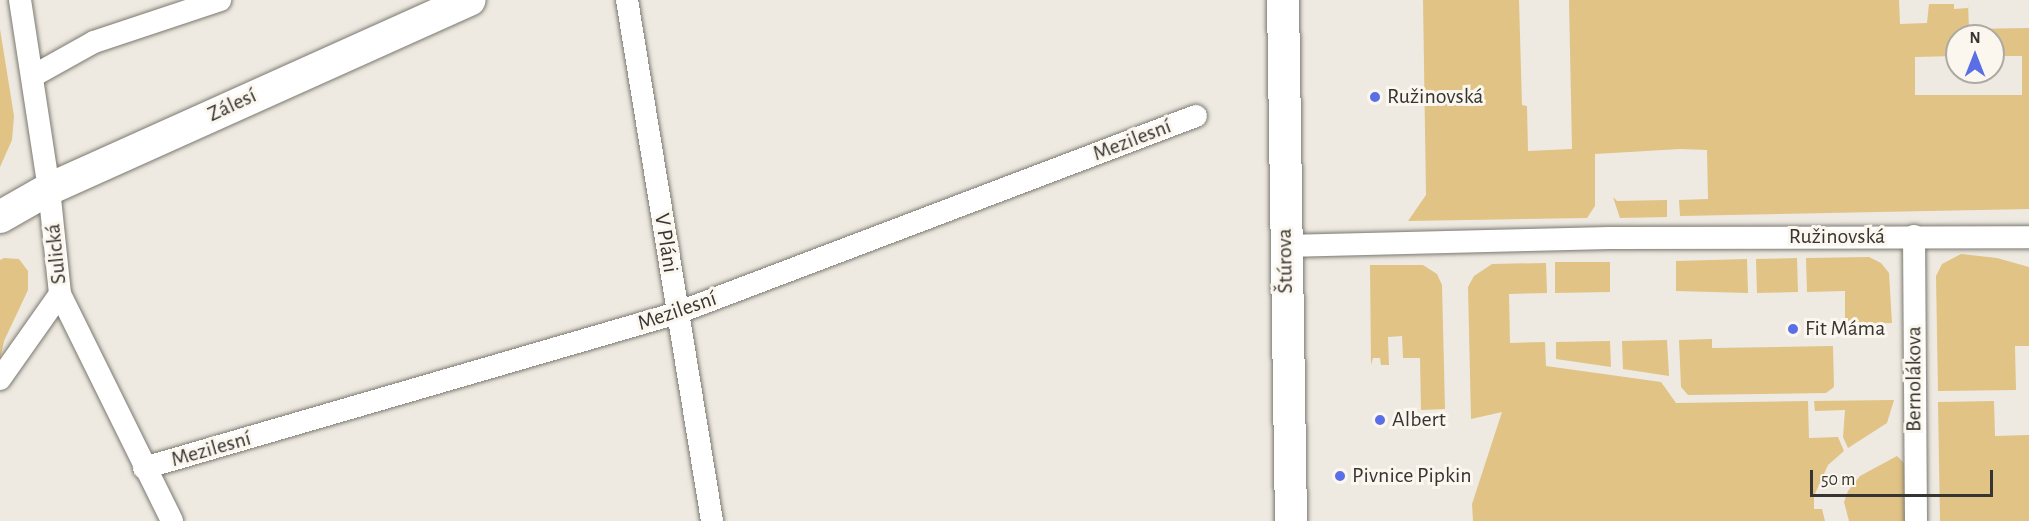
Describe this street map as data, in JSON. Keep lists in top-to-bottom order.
{
  "streets": {
    "main road": ["Zálesí", "Štúrova"],
    "street": [
      "Mezilesní",
      "Ružinovská",
      "V Pláni",
      "Sulická",
      "Bernolákova"
    ]
  },
  "crossings": [
    ["Zálesí", "Sulická"],
    ["Mezilesní", "V Pláni"],
    ["Mezilesní", "Sulická"],
    ["Ružinovská", "Štúrova"],
    ["Ružinovská", "Bernolákova"]
  ],
  "places": [
    "Ružinovská",
    "Fit Máma",
    "Albert",
    "Pivnice Pipkin"
  ],
  "scale_bar": "50 m",
  "north": "top"
}
